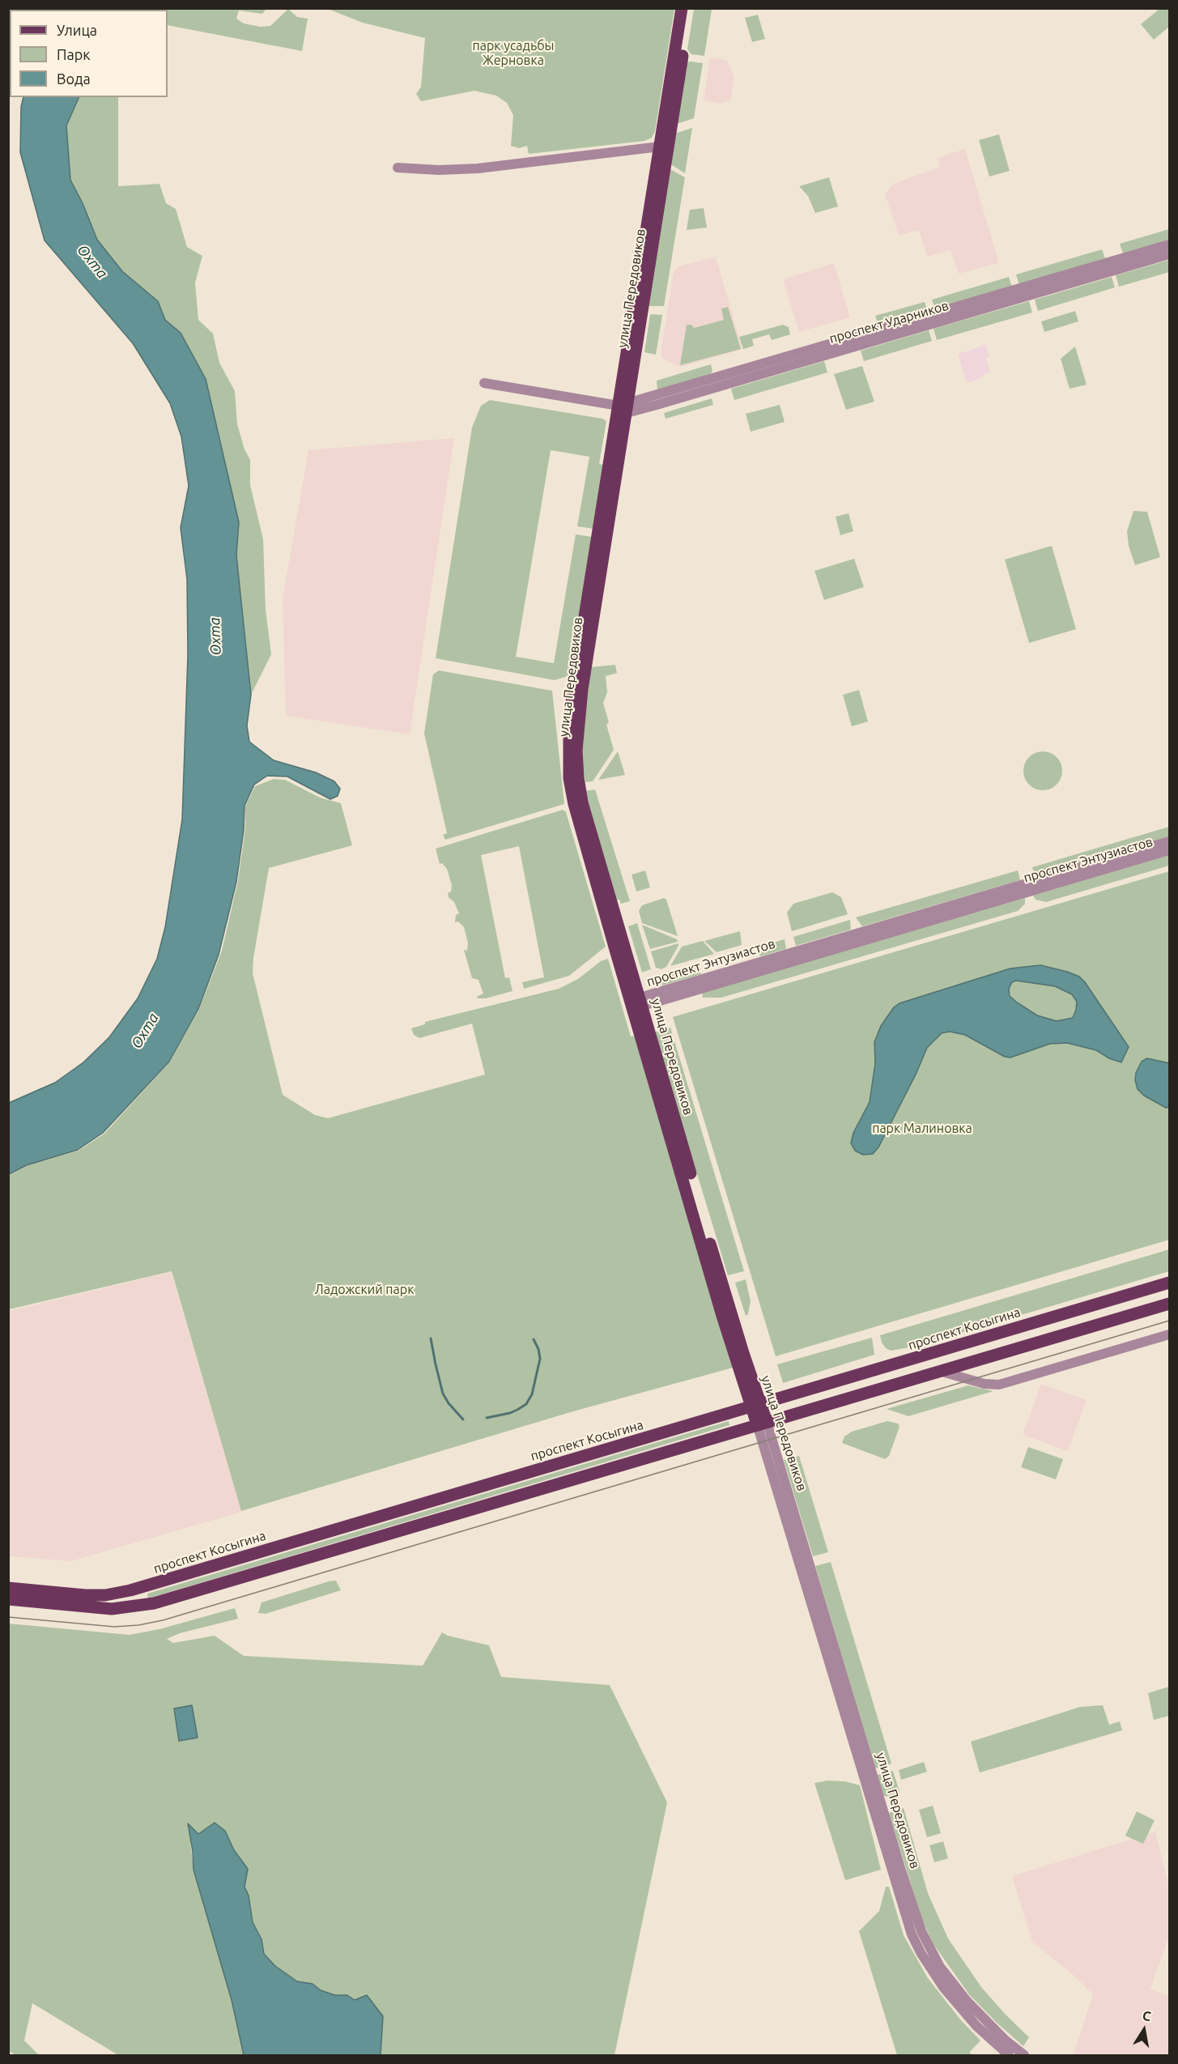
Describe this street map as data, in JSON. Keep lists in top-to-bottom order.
{
  "streets": {
    "main road": ["улица Передовиков", "проспект Косыгина"],
    "street": ["проспект Ударников", "проспект Энтузиастов"]
  },
  "crossings": [
    ["улица Передовиков", "проспект Ударников"],
    ["улица Передовиков", "проспект Энтузиастов"],
    ["улица Передовиков", "проспект Косыгина"]
  ],
  "water": ["Охта"],
  "parks": ["парк усадьбы Жерновка", "парк Малиновка", "Ладожский парк"],
  "legend": ["Улица", "Парк", "Вода"],
  "north": "top"
}
